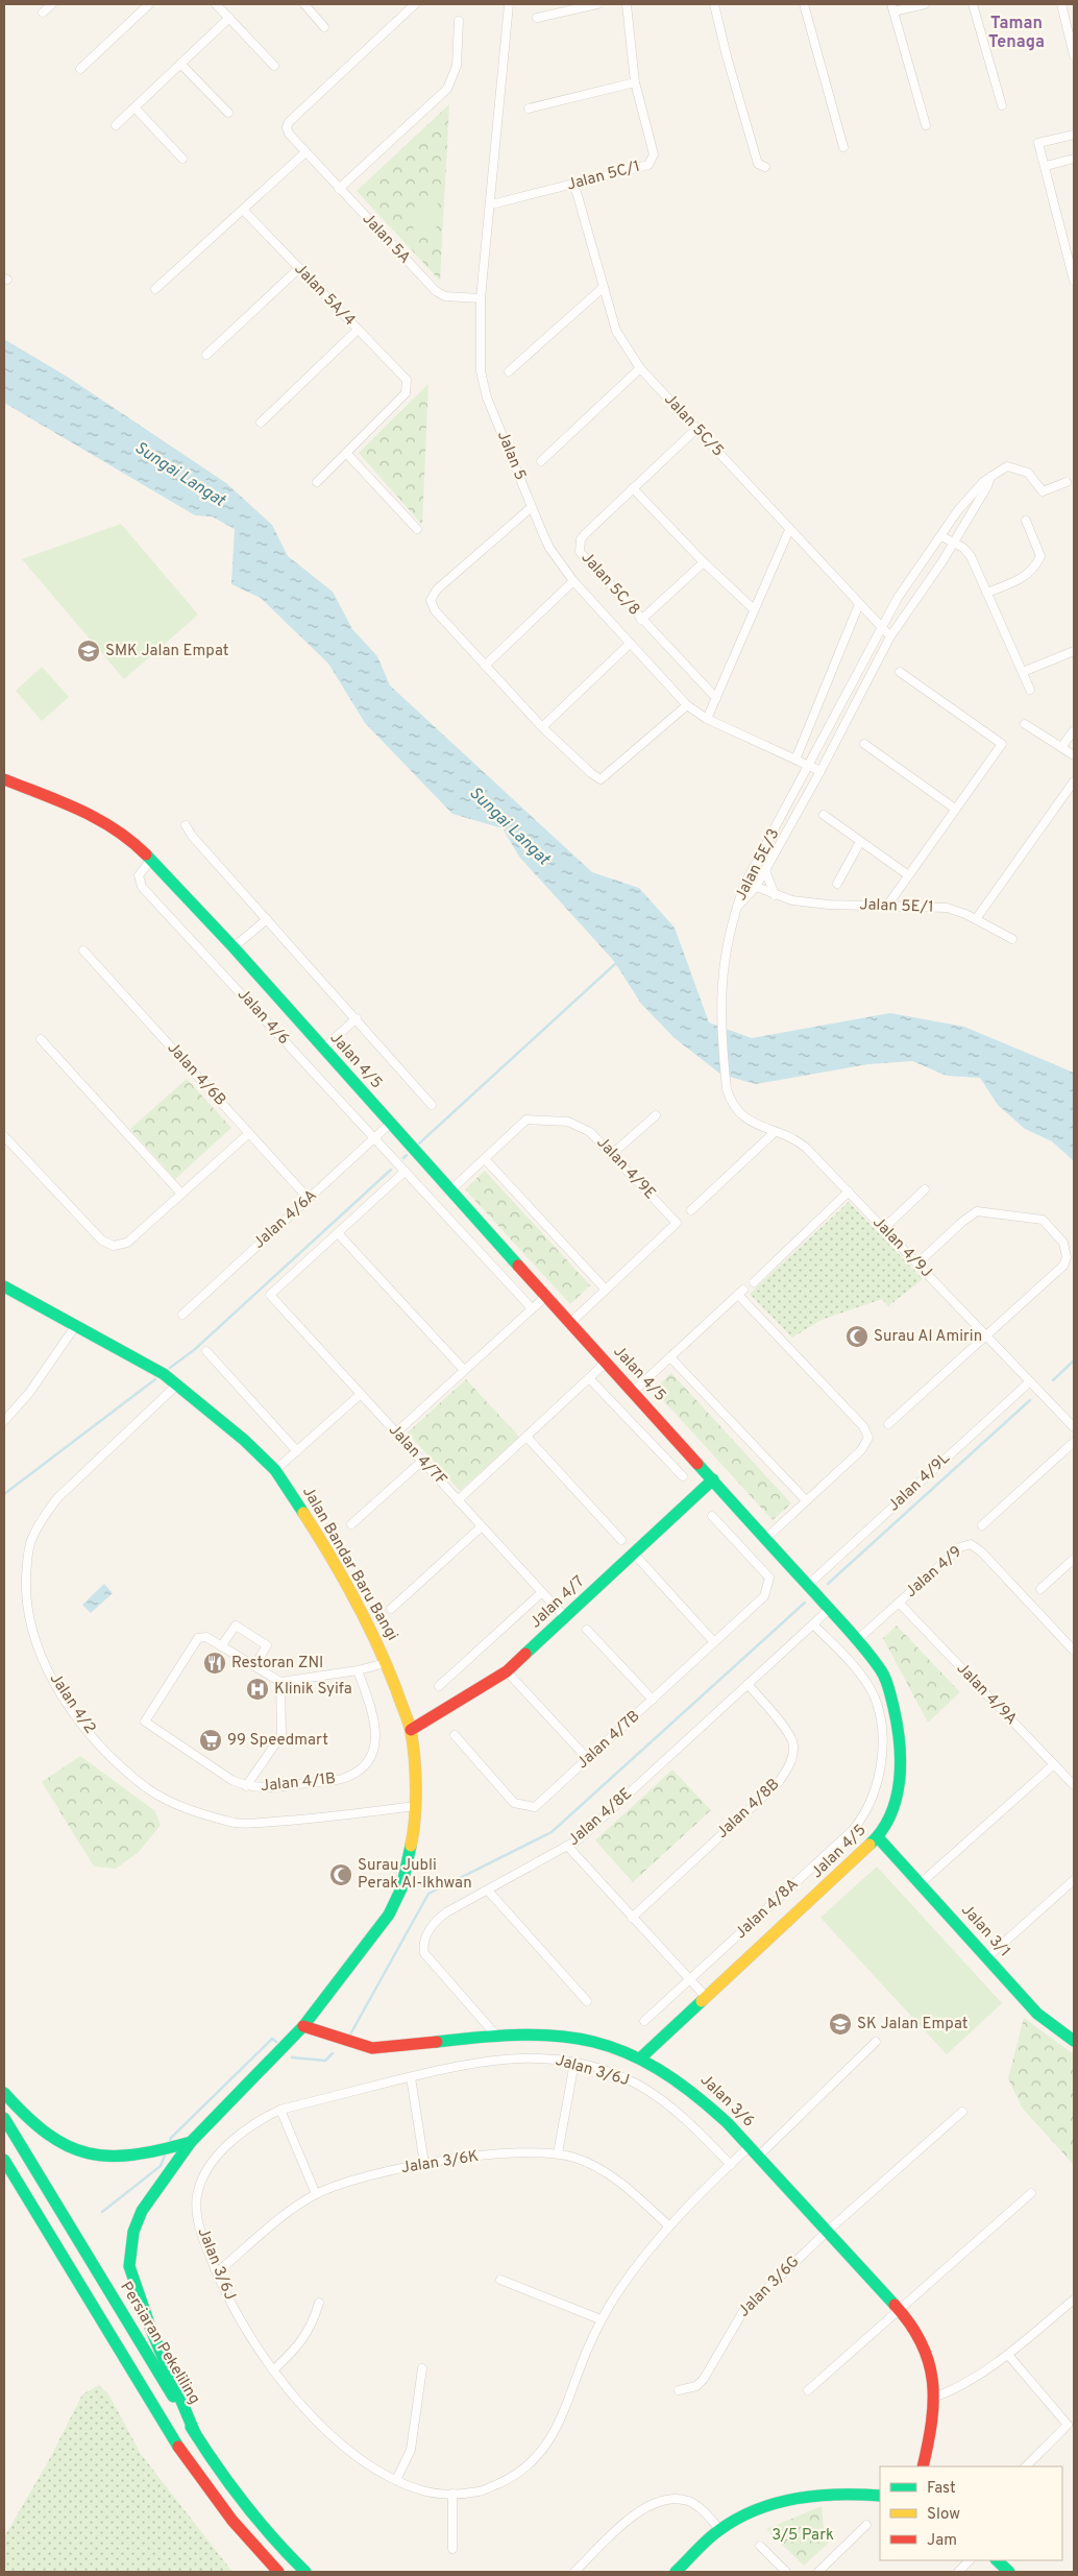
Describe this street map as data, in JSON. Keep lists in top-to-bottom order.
{
  "streets": {
    "street": [
      "Jalan 5C/1",
      "Jalan 5A",
      "Jalan 5A/4",
      "Jalan 5C/5",
      "Jalan 5",
      "Jalan 5C/8",
      "Jalan 5E/3",
      "Jalan 5E/1",
      "Jalan 4/6",
      "Jalan 4/5",
      "Jalan 4/6B",
      "Jalan 4/9E",
      "Jalan 4/6A",
      "Jalan 4/9J",
      "Jalan 4/7F",
      "Jalan 4/9L",
      "Jalan Bandar Baru Bangi",
      "Jalan 4/9",
      "Jalan 4/7",
      "Jalan 4/9A",
      "Jalan 4/2",
      "Jalan 4/7B",
      "Jalan 4/1B",
      "Jalan 4/8B",
      "Jalan 4/8E",
      "Jalan 4/8A",
      "Jalan 3/1",
      "Jalan 3/6J",
      "Jalan 3/6",
      "Jalan 3/6K",
      "Jalan 3/6G",
      "Persiaran Pekeliling"
    ]
  },
  "crossings": [
    ["Jalan 5C/1", "Jalan 5C/5"],
    ["Jalan 5C/1", "Jalan 5"],
    ["Jalan 5A", "Jalan 5"],
    ["Jalan 5C/5", "Jalan 5C/8"],
    ["Jalan 5C/5", "Jalan 5E/3"],
    ["Jalan 5", "Jalan 5E/3"],
    ["Jalan 5E/3", "Jalan 5E/1"],
    ["Jalan 5E/3", "Jalan 4/9J"],
    ["Jalan 4/6", "Jalan 4/5"],
    ["Jalan 4/6", "Jalan 4/6A"],
    ["Jalan 4/5", "Jalan 4/9E"],
    ["Jalan 4/5", "Jalan 4/6A"],
    ["Jalan 4/5", "Jalan 4/9L"],
    ["Jalan 4/5", "Jalan 4/9"],
    ["Jalan 4/5", "Jalan 4/7"],
    ["Jalan 4/5", "Jalan 4/8E"],
    ["Jalan 4/5", "Jalan 3/1"],
    ["Jalan 4/5", "Jalan 3/6"],
    ["Jalan 4/6B", "Jalan 4/6A"],
    ["Jalan 4/9J", "Jalan 4/9L"],
    ["Jalan 4/7F", "Jalan 4/7"],
    ["Jalan Bandar Baru Bangi", "Jalan 4/7"],
    ["Jalan Bandar Baru Bangi", "Jalan 4/2"],
    ["Jalan Bandar Baru Bangi", "Jalan 3/6"],
    ["Jalan Bandar Baru Bangi", "Persiaran Pekeliling"],
    ["Jalan 4/9", "Jalan 4/9A"],
    ["Jalan 4/8B", "Jalan 4/8E"],
    ["Jalan 4/8E", "Jalan 4/8A"],
    ["Jalan 4/8E", "Jalan 3/6"],
    ["Jalan 3/6J", "Jalan 3/6"],
    ["Jalan 3/6J", "Jalan 3/6K"],
    ["Jalan 3/6", "Jalan 3/6G"]
  ],
  "districts": ["Taman Tenaga"],
  "water": ["Sungai Langat"],
  "parks": ["3/5 Park"],
  "places": {
    "school or university": ["SMK Jalan Empat", "SK Jalan Empat"],
    "mosque": ["Surau Al Amirin", "Surau Jubli Perak Al-Ikhwan"],
    "restaurant": ["Restoran ZNI"],
    "hospital": ["Klinik Syifa"],
    "supermarket": ["99 Speedmart"]
  },
  "legend": ["Fast", "Slow", "Jam"]
}
